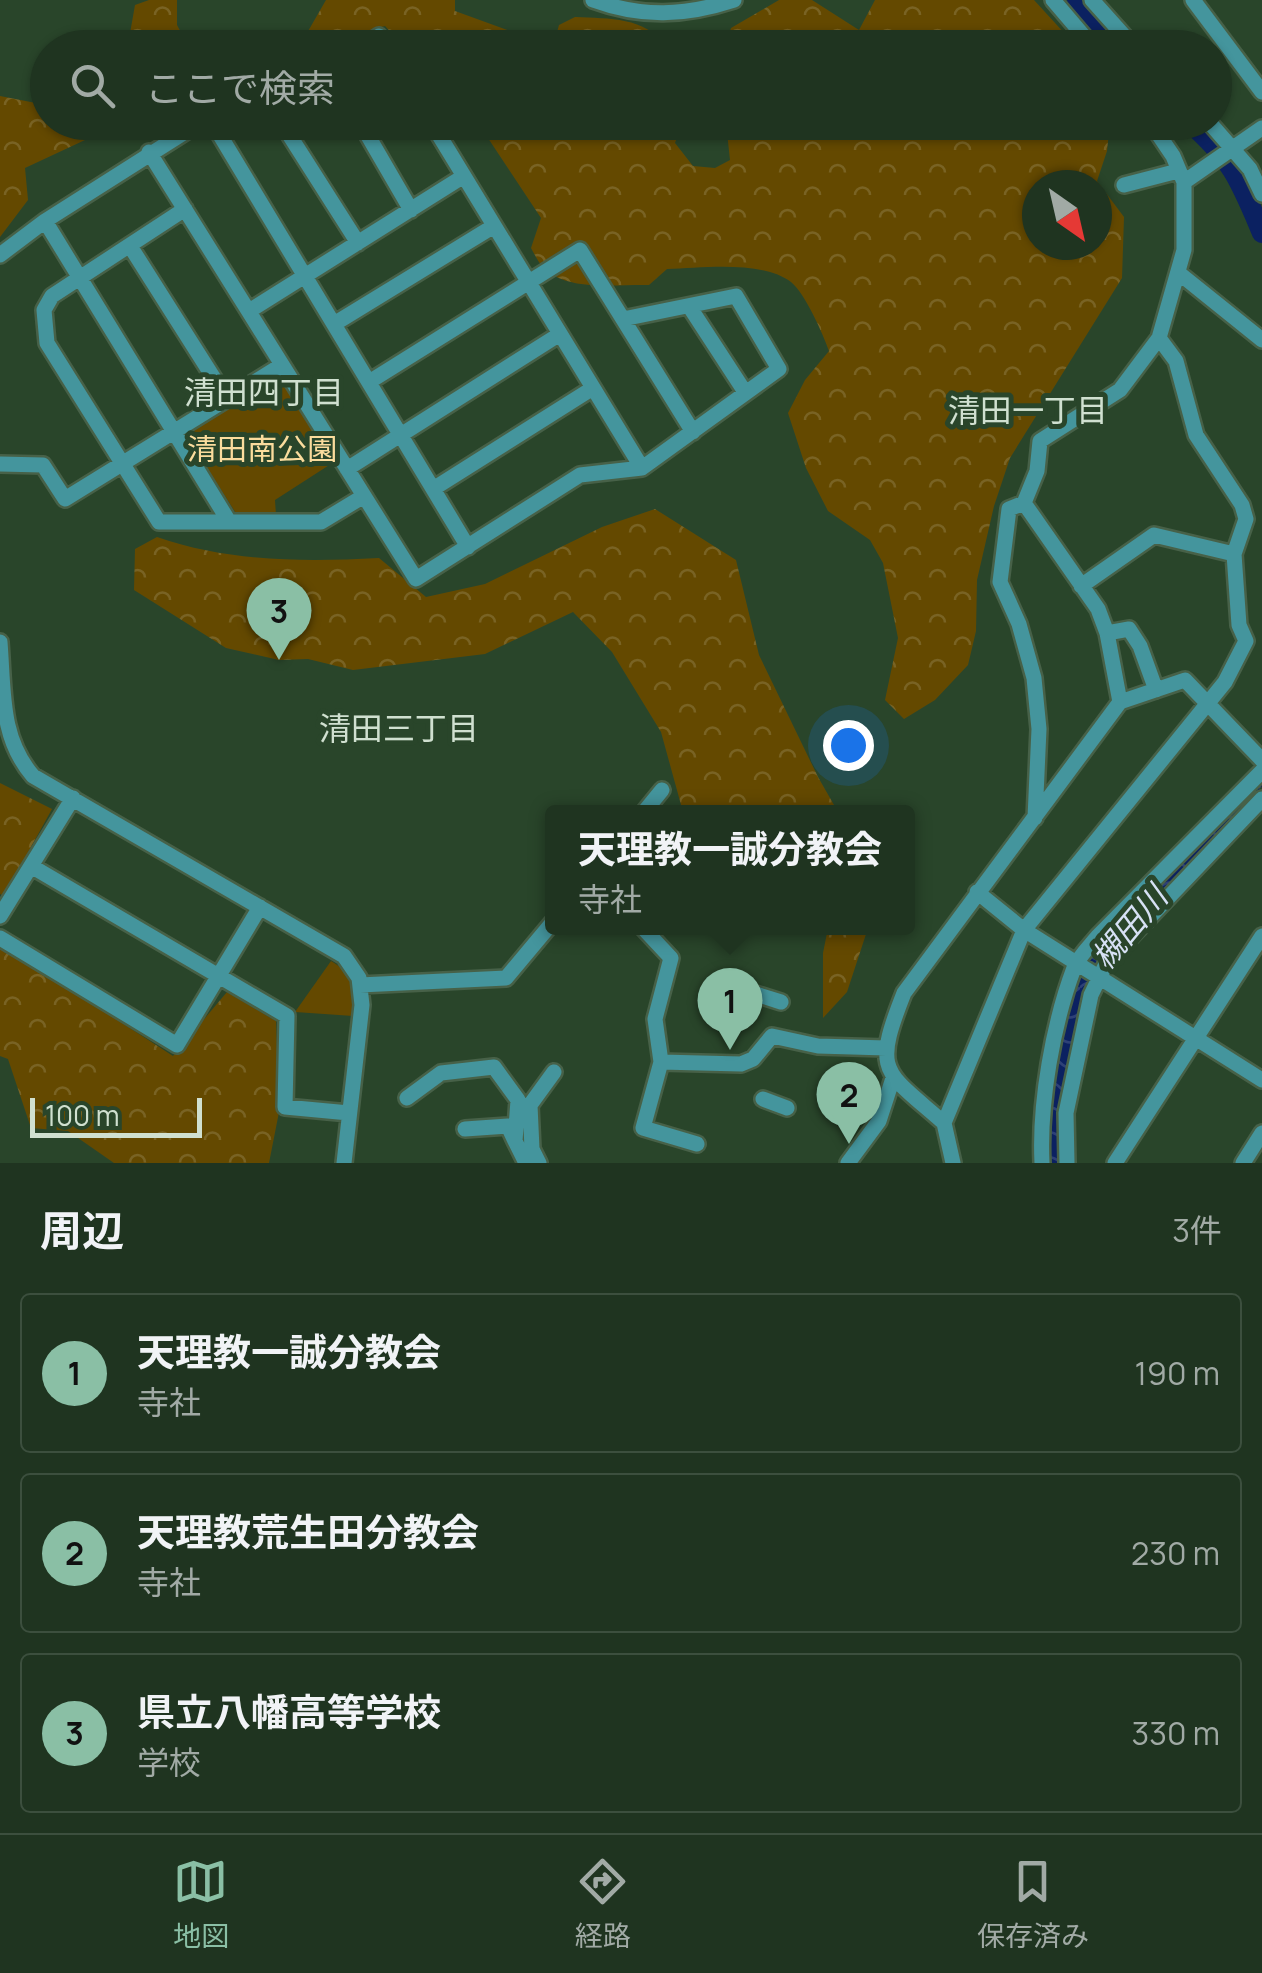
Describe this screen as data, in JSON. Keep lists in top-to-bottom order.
{
  "districts": ["清田四丁目", "清田一丁目", "清田三丁目"],
  "water": ["槻田川"],
  "parks": ["清田南公園"],
  "scale_bar": "100 m",
  "north": "bottom right",
  "page": {
    "search": "ここで検索",
    "pins": ["3", "1", "2"],
    "popup": ["天理教一誠分教会", "寺社"],
    "scale": "100 m",
    "heading": ["周辺", "3件"],
    "list": [
      {
        "mark": "1",
        "name": "天理教一誠分教会",
        "note": "寺社",
        "value": "190 m"
      },
      {
        "mark": "2",
        "name": "天理教荒生田分教会",
        "note": "寺社",
        "value": "230 m"
      },
      {
        "mark": "3",
        "name": "県立八幡高等学校",
        "note": "学校",
        "value": "330 m"
      }
    ],
    "nav": ["地図", "経路", "保存済み"]
  }
}
